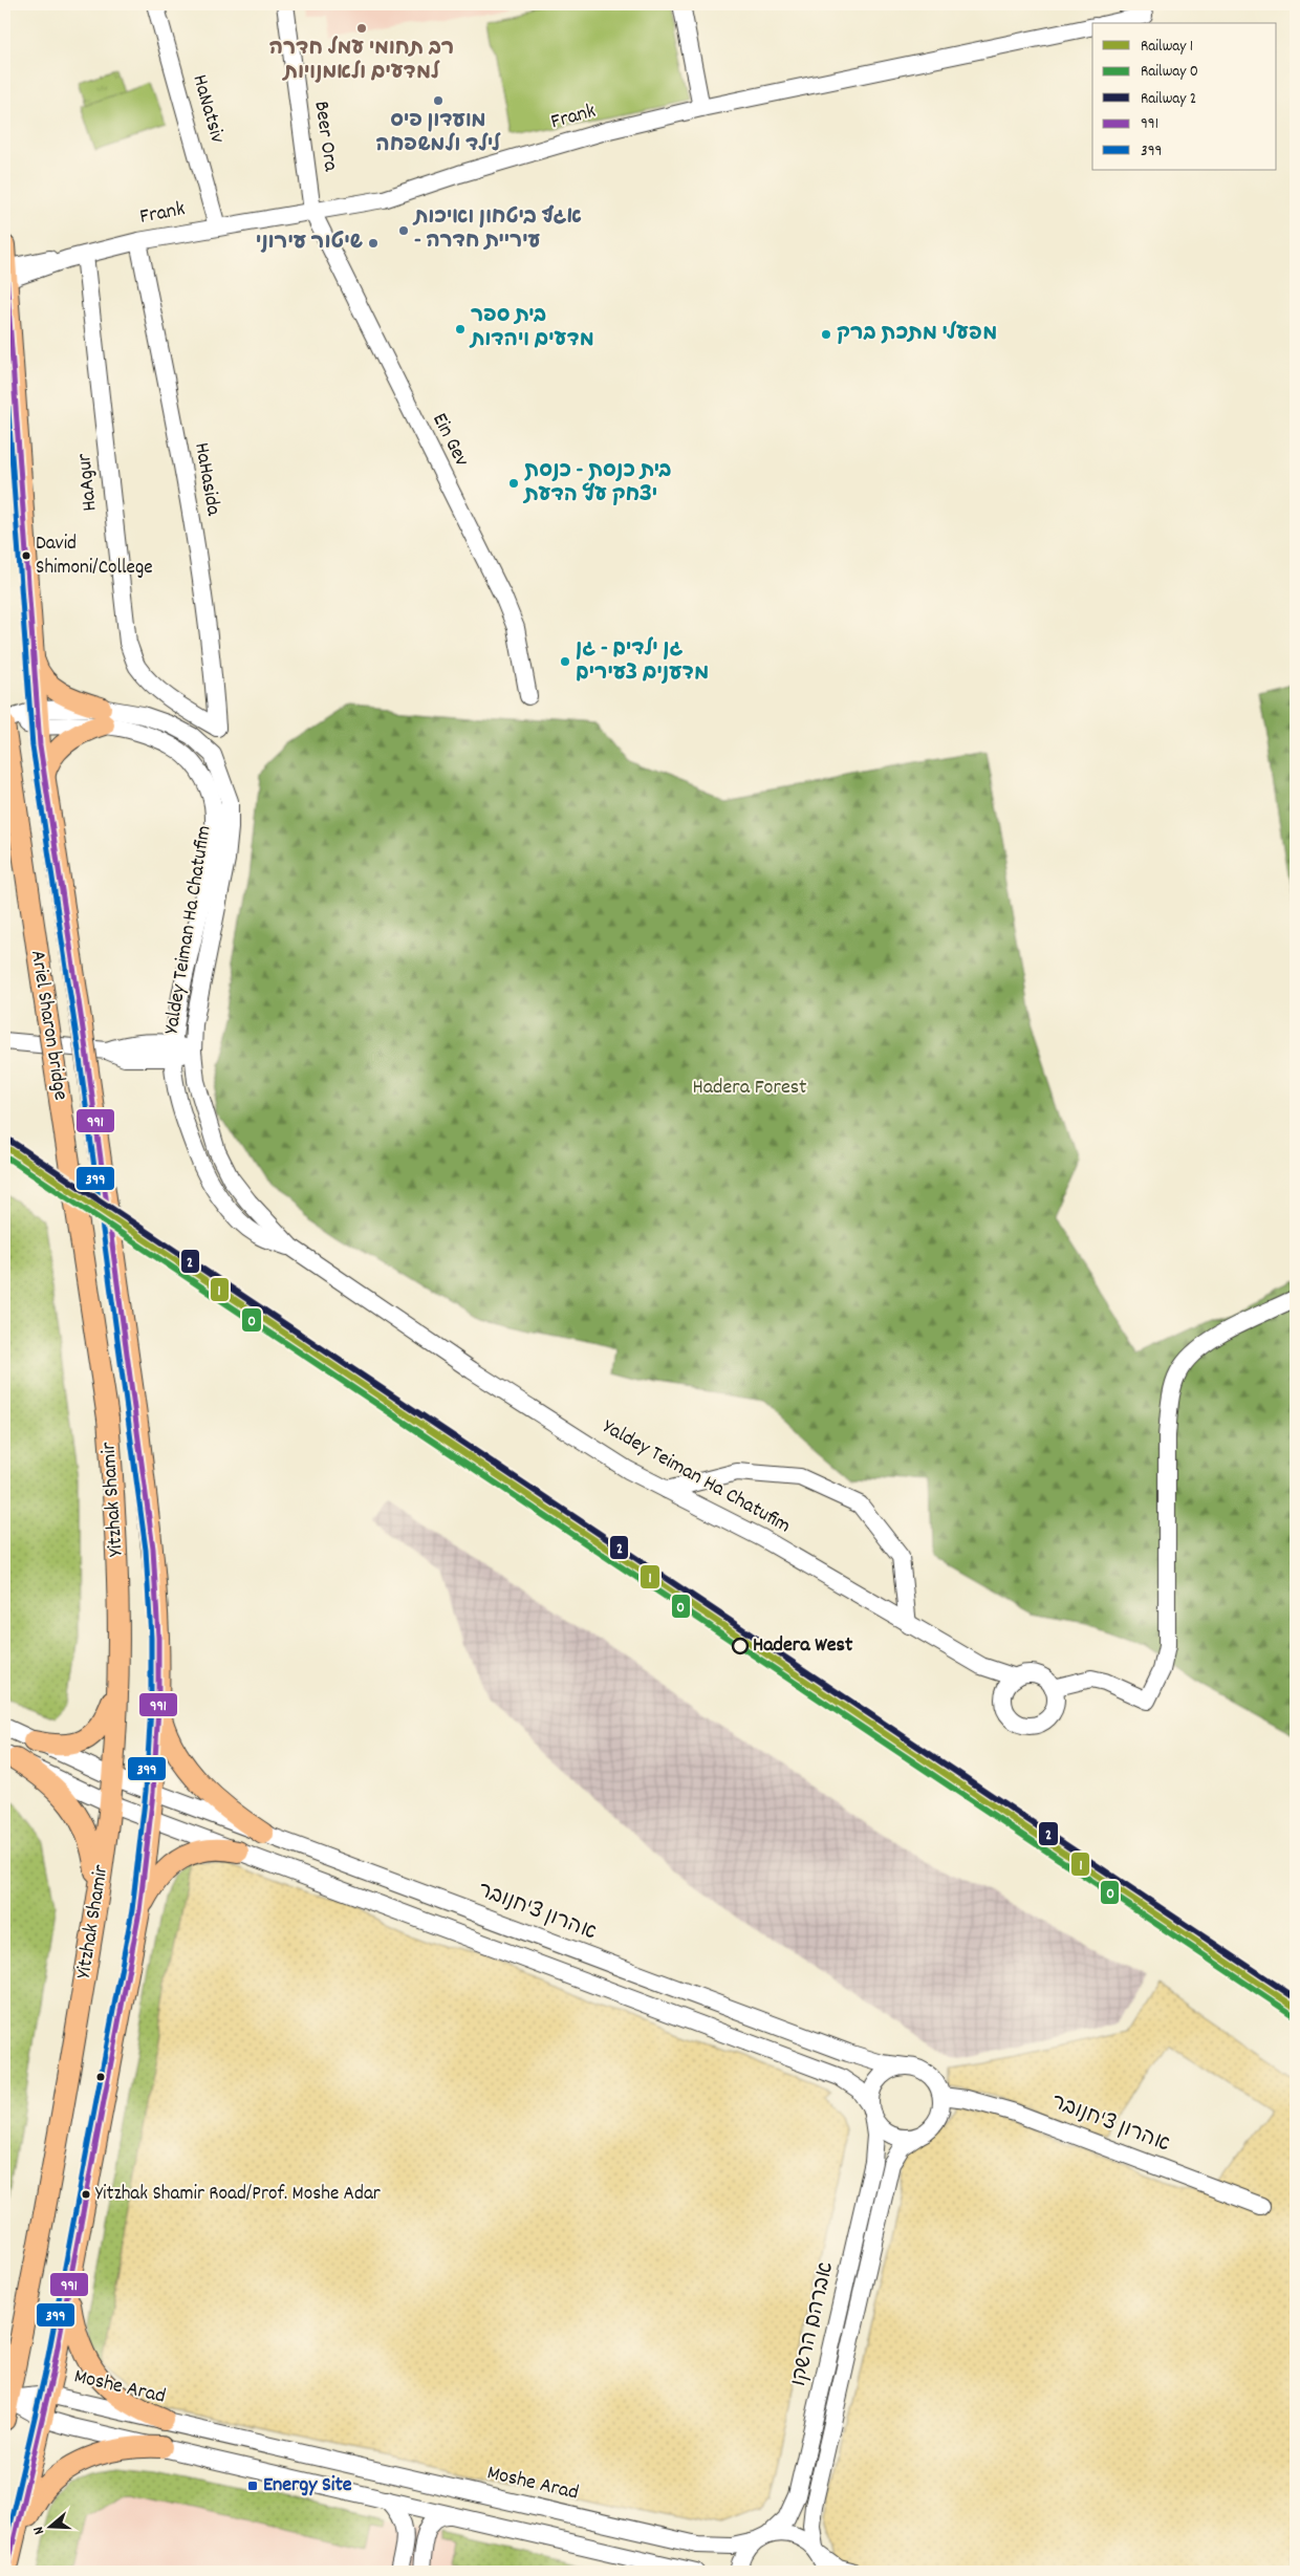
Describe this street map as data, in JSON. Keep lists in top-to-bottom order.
{
  "streets": {
    "main road": ["Ariel Sharon bridge", "Yitzhak Shamir"],
    "street": [
      "HaNatsiv",
      "Frank",
      "Beer Ora",
      "Ein Gev",
      "HaHasida",
      "HaAgur",
      "Yaldey Teiman Ha Chatufim",
      "אהרון צ'חנובר",
      "אברהם הרשקו",
      "Moshe Arad"
    ]
  },
  "crossings": [
    ["HaNatsiv", "Frank"],
    ["Frank", "Beer Ora"],
    ["Frank", "Ein Gev"],
    ["Frank", "HaHasida"],
    ["Frank", "HaAgur"],
    ["Frank", "Ariel Sharon bridge"],
    ["Beer Ora", "Ein Gev"],
    ["HaHasida", "HaAgur"],
    ["Yaldey Teiman Ha Chatufim", "Ariel Sharon bridge"],
    ["Ariel Sharon bridge", "Yitzhak Shamir"],
    ["Yitzhak Shamir", "אהרון צ'חנובר"],
    ["Yitzhak Shamir", "Moshe Arad"],
    ["אהרון צ'חנובר", "אברהם הרשקו"],
    ["אברהם הרשקו", "Moshe Arad"]
  ],
  "parks": ["Hadera Forest"],
  "places": {
    "other": [
      "רב תחומי עמל חדרה למדעים ולאמנויות",
      "מועדון פיס לילד ולמשפחה",
      "אגף ביטחון ואיכות - עיריית חדרה",
      "שיטור עירוני",
      "בית ספר מדעים ויהדות",
      "מפעלי מתכת ברק",
      "בית כנסת - כנסת יצחק עץ הדעת",
      "David Shimoni/College",
      "גן ילדים - גן מדענים צעירים",
      "Hadera West",
      "Yitzhak Shamir Road/Prof. Moshe Adar"
    ],
    "transit": ["Energy Site"]
  },
  "lines": [
    "transit line 991",
    "transit line 399",
    "rail line 2",
    "rail line 1",
    "rail line 0"
  ],
  "legend": [
    "Railway 1",
    "Railway 0",
    "Railway 2",
    "991",
    "399"
  ],
  "north": "left"
}
